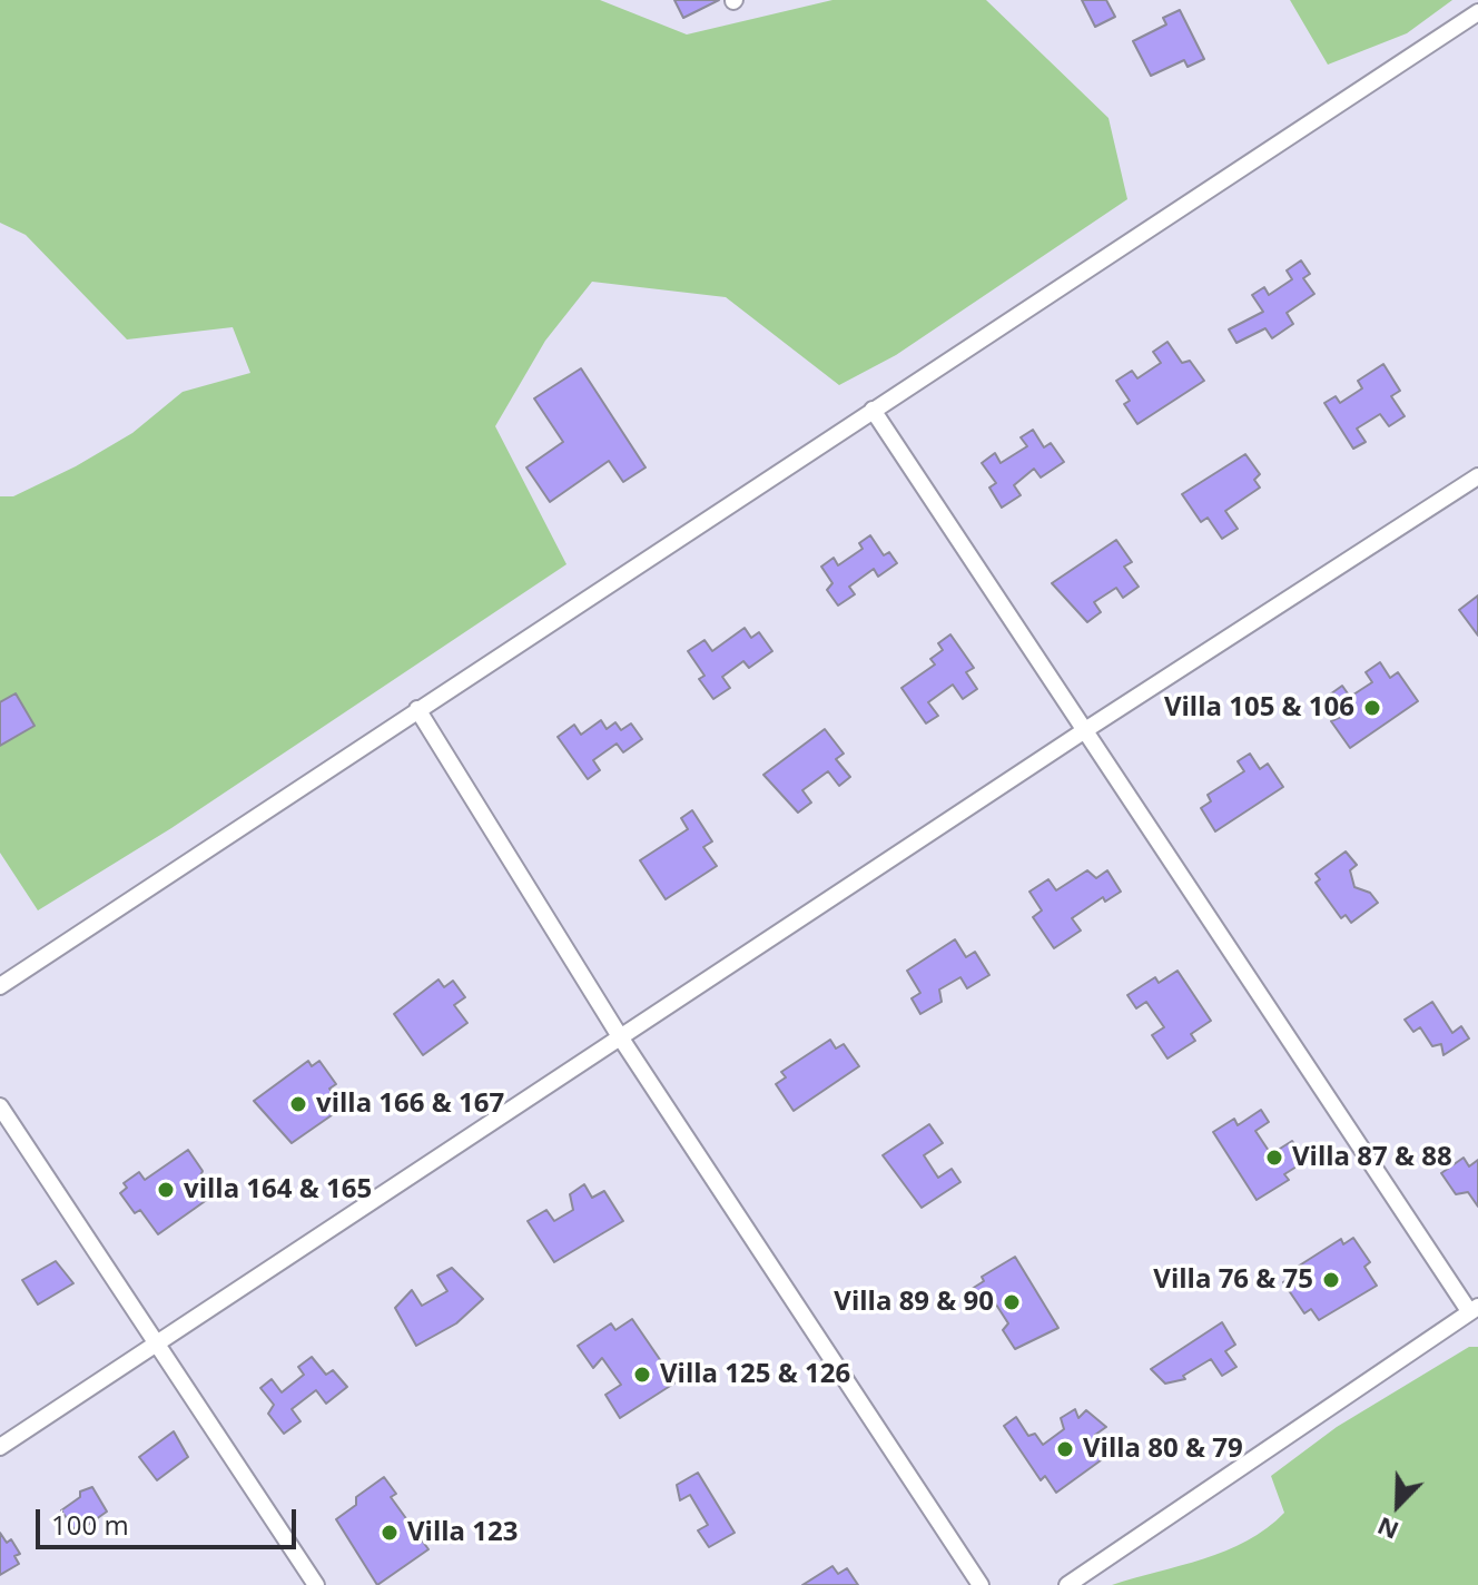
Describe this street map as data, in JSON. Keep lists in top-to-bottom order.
{
  "places": [
    "Villa 105 & 106",
    "villa 166 & 167",
    "Villa 87 & 88",
    "villa 164 & 165",
    "Villa 76 & 75",
    "Villa 89 & 90",
    "Villa 125 & 126",
    "Villa 80 & 79",
    "Villa 123"
  ],
  "scale_bar": "100 m",
  "north": "bottom left"
}
